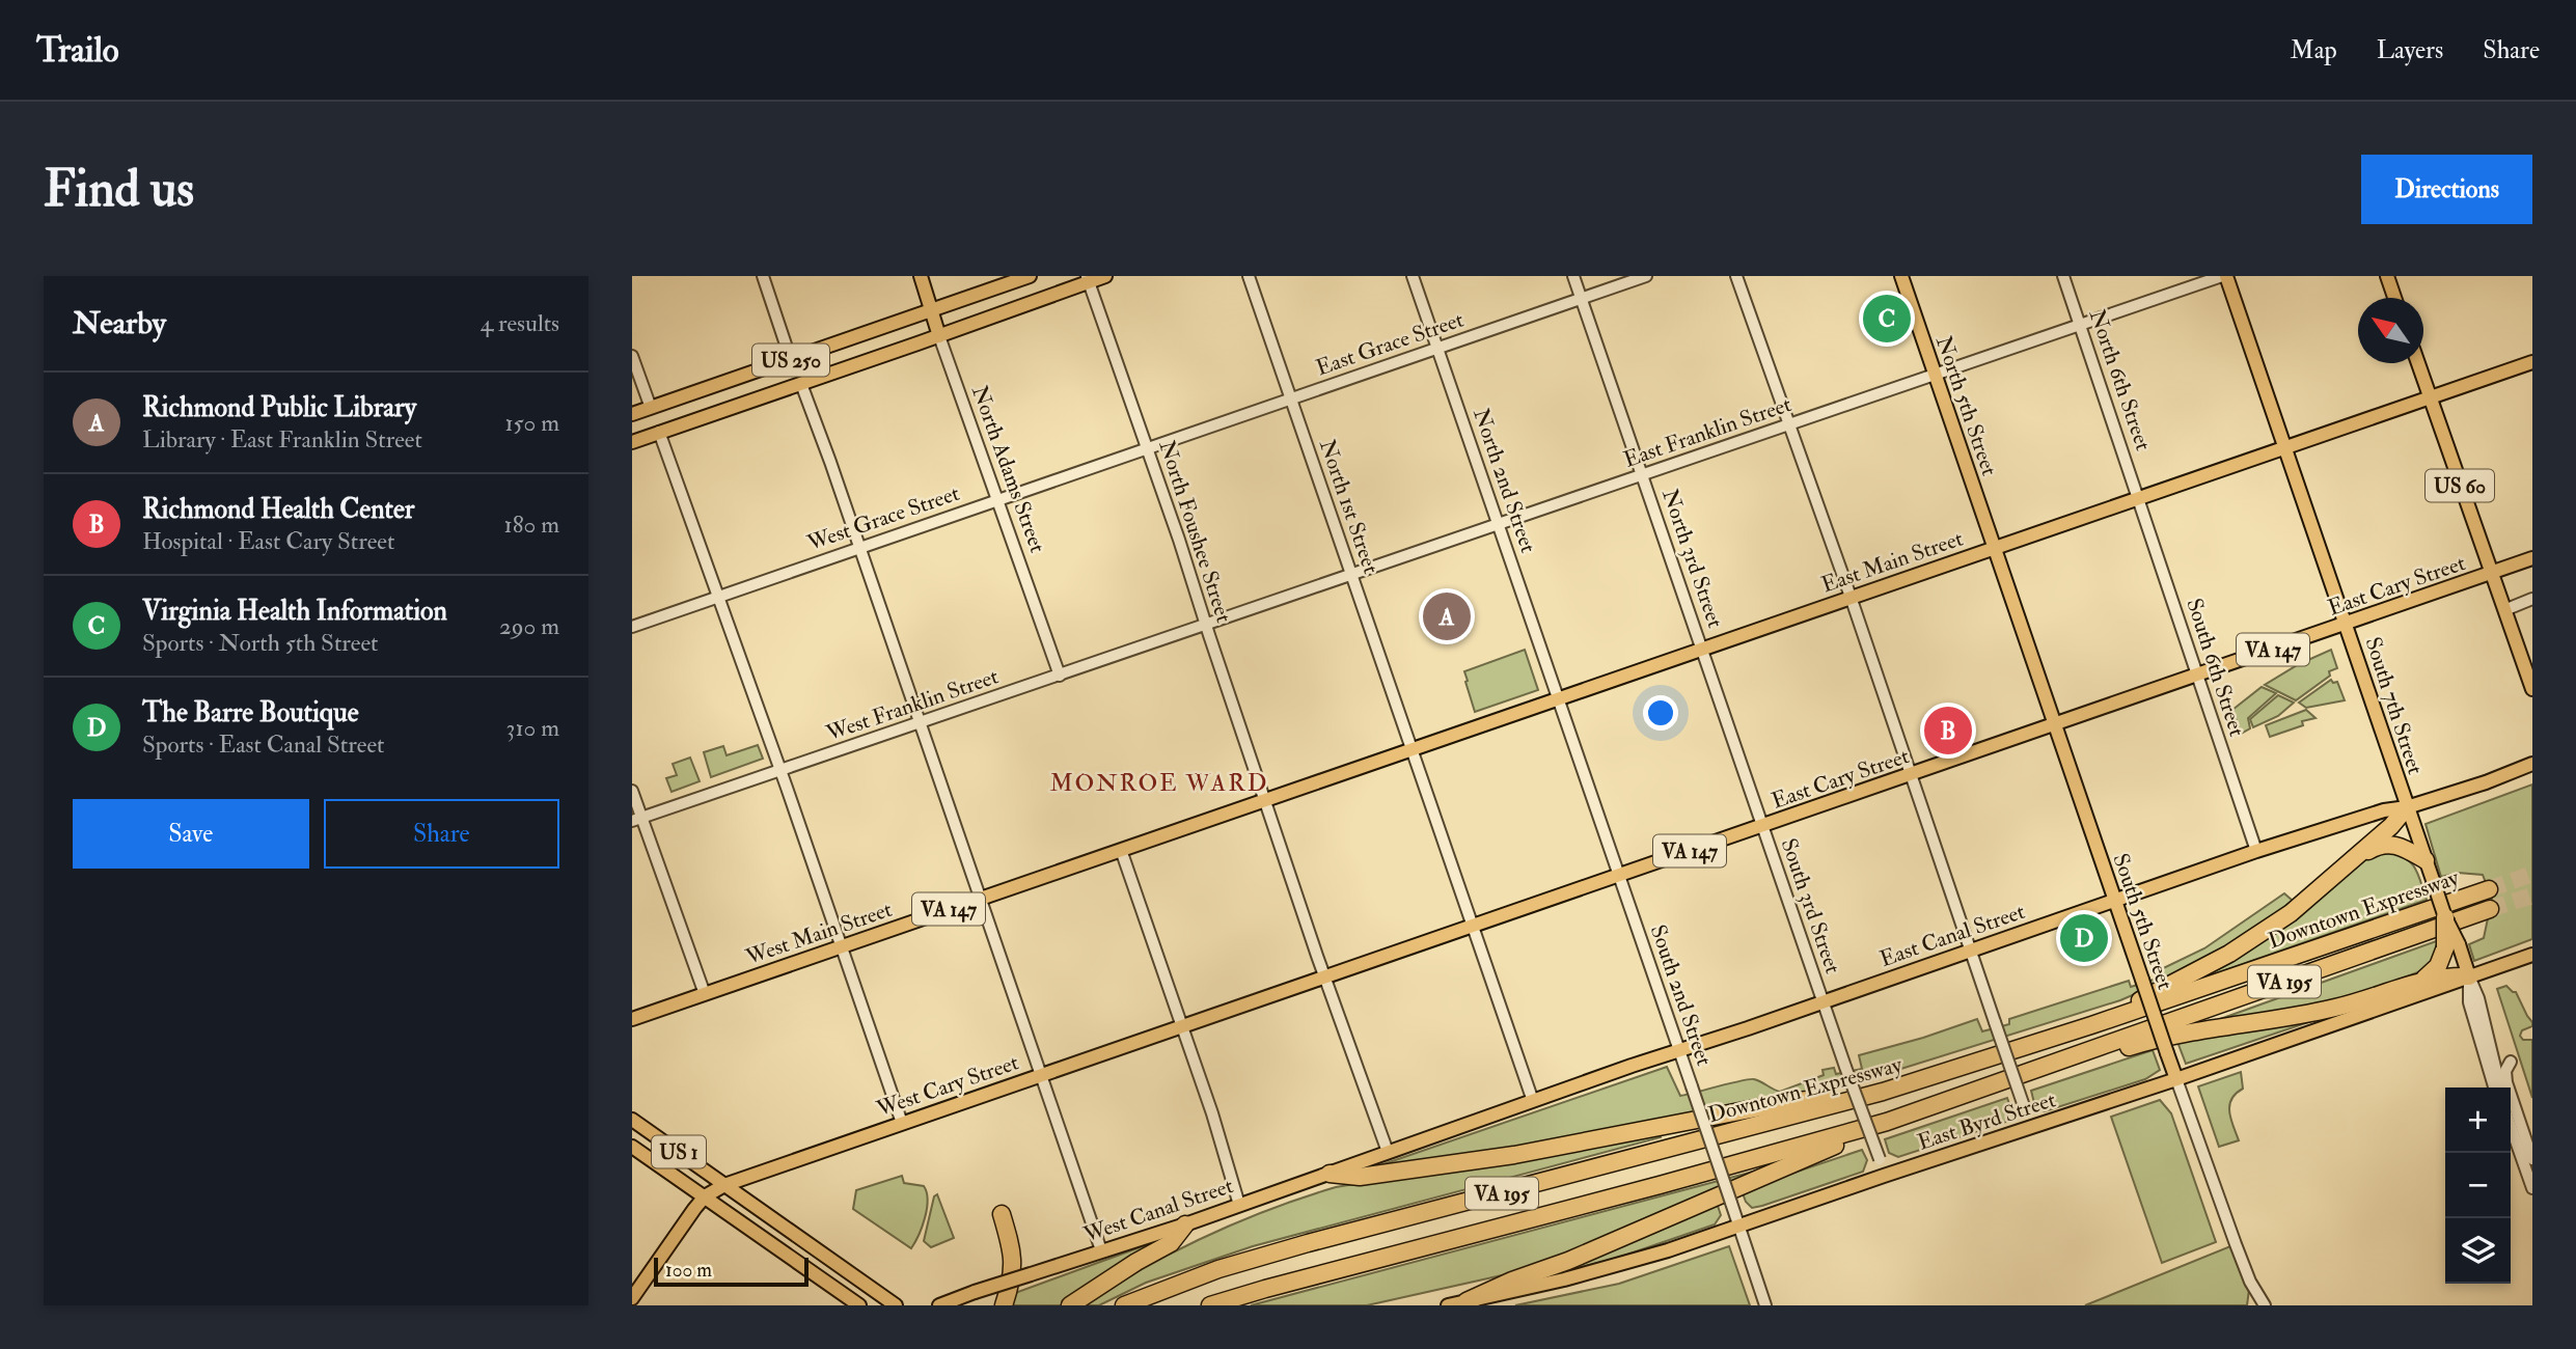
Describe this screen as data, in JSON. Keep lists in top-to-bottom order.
{
  "streets": {
    "highway": ["Downtown Expressway", "VA 195"],
    "main road": [
      "US 250",
      "North 5th Street",
      "North Adams Street",
      "US 60",
      "East Main Street",
      "East Cary Street",
      "VA 147",
      "South 7th Street",
      "South 5th Street",
      "West Main Street",
      "East Canal Street",
      "West Cary Street",
      "East Byrd Street",
      "US 1",
      "West Canal Street"
    ],
    "street": [
      "East Grace Street",
      "North 6th Street",
      "East Franklin Street",
      "North 2nd Street",
      "North 1st Street",
      "West Grace Street",
      "North Foushee Street",
      "North 3rd Street",
      "South 6th Street",
      "West Franklin Street",
      "South 3rd Street",
      "South 2nd Street"
    ]
  },
  "crossings": [
    ["East Grace Street", "North 2nd Street"],
    ["East Grace Street", "North 1st Street"],
    ["East Grace Street", "West Grace Street"],
    ["East Grace Street", "North Foushee Street"],
    ["East Grace Street", "North 3rd Street"],
    ["US 250", "North Adams Street"],
    ["US 250", "North Foushee Street"],
    ["North 6th Street", "East Franklin Street"],
    ["North 6th Street", "East Main Street"],
    ["North 6th Street", "South 6th Street"],
    ["North 5th Street", "East Franklin Street"],
    ["North 5th Street", "East Main Street"],
    ["North 5th Street", "South 5th Street"],
    ["East Franklin Street", "North 2nd Street"],
    ["East Franklin Street", "North 1st Street"],
    ["East Franklin Street", "North Foushee Street"],
    ["East Franklin Street", "North 3rd Street"],
    ["East Franklin Street", "West Franklin Street"],
    ["East Franklin Street", "South 7th Street"],
    ["North Adams Street", "West Grace Street"],
    ["North Adams Street", "West Franklin Street"],
    ["North 2nd Street", "East Main Street"],
    ["North 2nd Street", "South 2nd Street"],
    ["US 60", "East Main Street"],
    ["US 60", "East Cary Street"],
    ["North 1st Street", "East Main Street"],
    ["North 1st Street", "East Cary Street"],
    ["North 1st Street", "East Canal Street"],
    ["West Grace Street", "North Foushee Street"],
    ["North Foushee Street", "East Main Street"],
    ["North Foushee Street", "East Cary Street"],
    ["North Foushee Street", "West Franklin Street"],
    ["North Foushee Street", "West Main Street"],
    ["North Foushee Street", "East Canal Street"],
    ["North Foushee Street", "West Cary Street"],
    ["North Foushee Street", "West Canal Street"],
    ["North 3rd Street", "East Main Street"],
    ["North 3rd Street", "South 3rd Street"],
    ["East Main Street", "South 6th Street"],
    ["East Main Street", "South 7th Street"],
    ["East Main Street", "South 3rd Street"],
    ["East Main Street", "South 5th Street"],
    ["East Main Street", "West Main Street"],
    ["East Main Street", "South 2nd Street"],
    ["East Cary Street", "South 6th Street"],
    ["East Cary Street", "South 7th Street"],
    ["East Cary Street", "South 3rd Street"],
    ["East Cary Street", "South 5th Street"],
    ["East Cary Street", "South 2nd Street"],
    ["East Cary Street", "West Cary Street"],
    ["South 6th Street", "East Canal Street"],
    ["South 7th Street", "East Canal Street"],
    ["South 3rd Street", "East Canal Street"],
    ["South 3rd Street", "East Byrd Street"],
    ["South 5th Street", "East Canal Street"],
    ["South 5th Street", "East Byrd Street"],
    ["East Canal Street", "South 2nd Street"],
    ["East Canal Street", "West Canal Street"],
    ["South 2nd Street", "East Byrd Street"],
    ["West Cary Street", "US 1"]
  ],
  "districts": ["MONROE WARD"],
  "scale_bar": "100 m",
  "north": "top left",
  "page": {
    "header": "Trailo",
    "nav": ["Map", "Layers", "Share"],
    "buttons": [
      "Directions",
      ["Save", "Share"]
    ],
    "title": "Find us",
    "heading": ["Nearby", "4 results"],
    "pins": [
      "C",
      "A",
      "B",
      "D"
    ],
    "list": [
      {
        "mark": "A",
        "name": "Richmond Public Library",
        "note": "Library · East Franklin Street",
        "value": "150 m"
      },
      {
        "mark": "B",
        "name": "Richmond Health Center",
        "note": "Hospital · East Cary Street",
        "value": "180 m"
      },
      {
        "mark": "C",
        "name": "Virginia Health Information",
        "note": "Sports · North 5th Street",
        "value": "290 m"
      },
      {
        "mark": "D",
        "name": "The Barre Boutique",
        "note": "Sports · East Canal Street",
        "value": "310 m"
      }
    ],
    "map_buttons": ["+", "−"],
    "scale": "100 m"
  }
}
